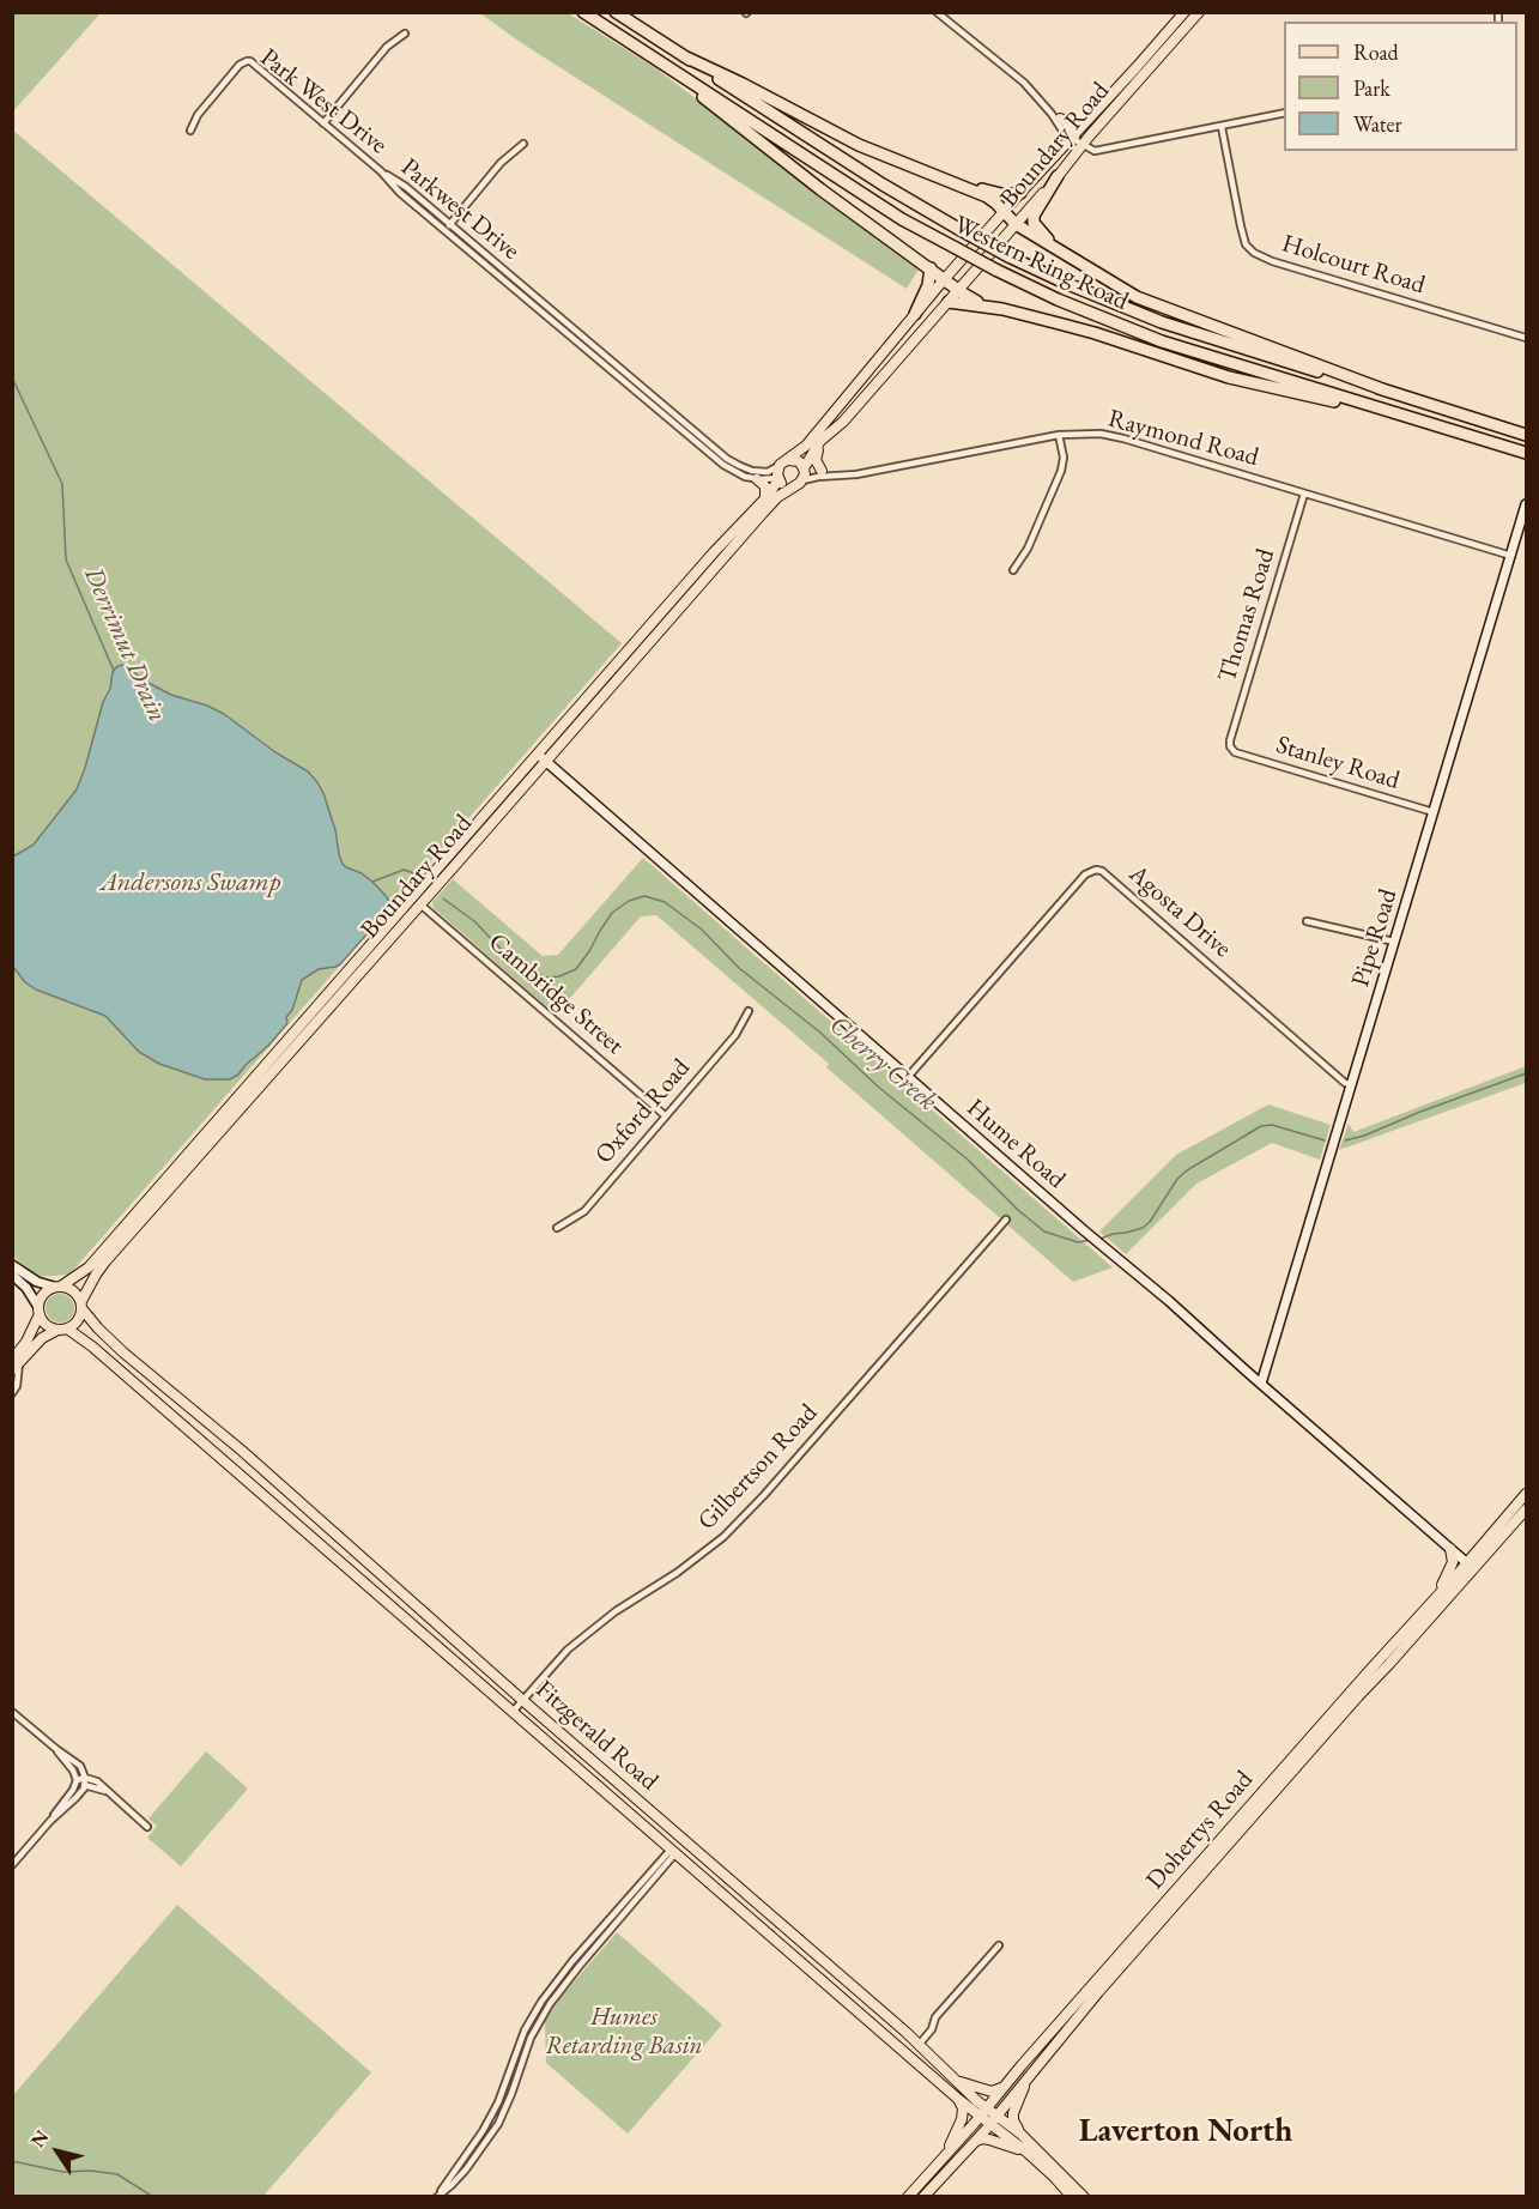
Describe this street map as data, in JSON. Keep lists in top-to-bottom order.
{
  "streets": {
    "highway": ["Western Ring Road"],
    "main road": ["Boundary Road", "Fitzgerald Road", "Dohertys Road"],
    "street": [
      "Park West Drive",
      "Parkwest Drive",
      "Holcourt Road",
      "Raymond Road",
      "Thomas Road",
      "Stanley Road",
      "Agosta Drive",
      "Pipe Road",
      "Cambridge Street",
      "Oxford Road",
      "Hume Road",
      "Gilbertson Road"
    ]
  },
  "crossings": [
    ["Park West Drive", "Parkwest Drive"],
    ["Boundary Road", "Parkwest Drive"],
    ["Boundary Road", "Raymond Road"],
    ["Boundary Road", "Cambridge Street"],
    ["Boundary Road", "Hume Road"],
    ["Boundary Road", "Fitzgerald Road"],
    ["Parkwest Drive", "Raymond Road"],
    ["Raymond Road", "Thomas Road"],
    ["Raymond Road", "Pipe Road"],
    ["Thomas Road", "Stanley Road"],
    ["Stanley Road", "Pipe Road"],
    ["Agosta Drive", "Pipe Road"],
    ["Agosta Drive", "Hume Road"],
    ["Pipe Road", "Hume Road"],
    ["Cambridge Street", "Oxford Road"],
    ["Hume Road", "Dohertys Road"],
    ["Gilbertson Road", "Fitzgerald Road"],
    ["Fitzgerald Road", "Dohertys Road"]
  ],
  "districts": ["Laverton North"],
  "water": ["Derrimut Drain", "Andersons Swamp", "Cherry Creek"],
  "parks": ["Humes Retarding Basin"],
  "legend": ["Road", "Park", "Water"],
  "north": "top left"
}
